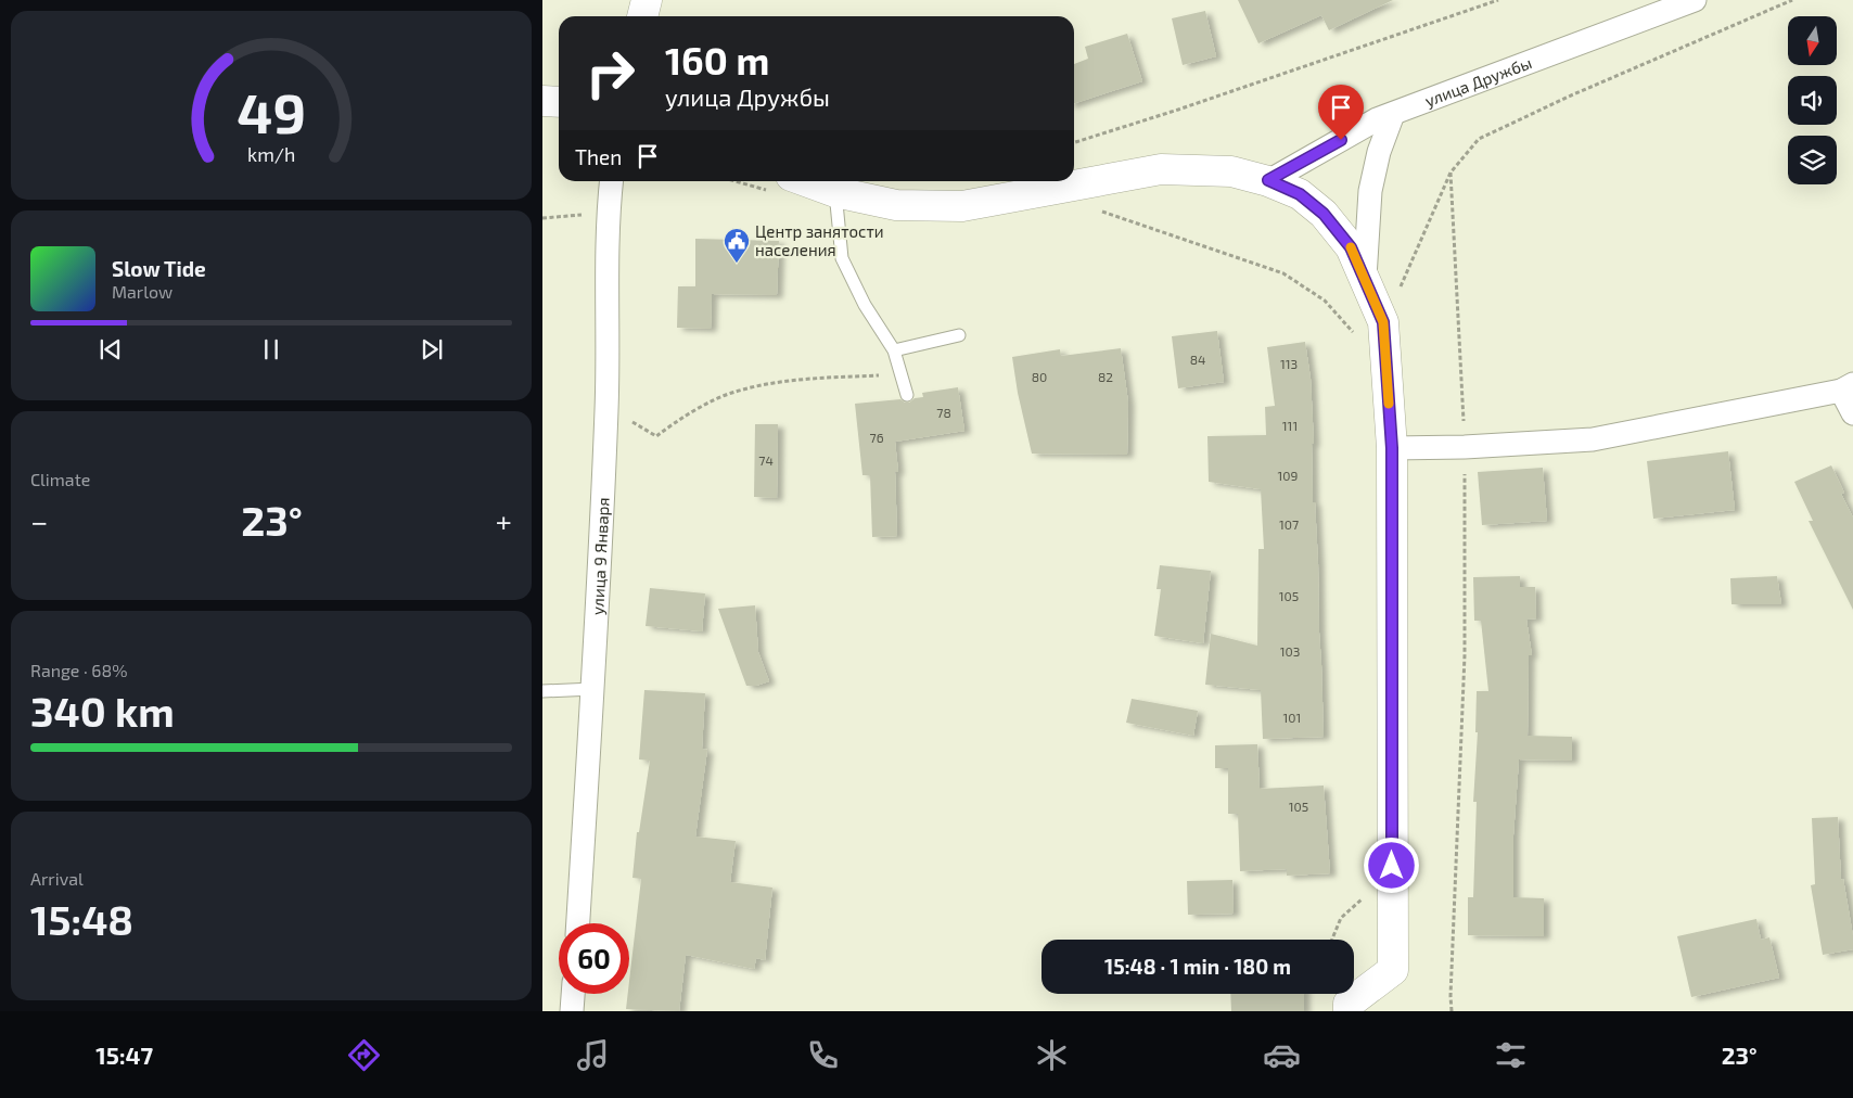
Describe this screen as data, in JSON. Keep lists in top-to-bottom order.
{
  "streets": {
    "street": ["улица Дружбы", "улица 9 Января"]
  },
  "places": {
    "public building": ["Центр занятости населения"]
  },
  "house_numbers": [
    "84",
    "113",
    "80",
    "82",
    "78",
    "111",
    "76",
    "74",
    "109",
    "107",
    "105",
    "103",
    "101",
    "105"
  ],
  "north": "bottom",
  "page": {
    "turn": ["160 m", "улица Дружбы"],
    "then": "Then",
    "song": ["Slow Tide", "Marlow"],
    "tile": [
      "Climate",
      ["Range · 68%", "340 km"],
      ["Arrival", "15:48"]
    ],
    "heat": ["−", "23°", "+"],
    "limit": "60",
    "trip": "15:48 · 1 min · 180 m",
    "tabs": ["15:47", "23°"],
    "gauge": ["49", "km/h"]
  }
}
